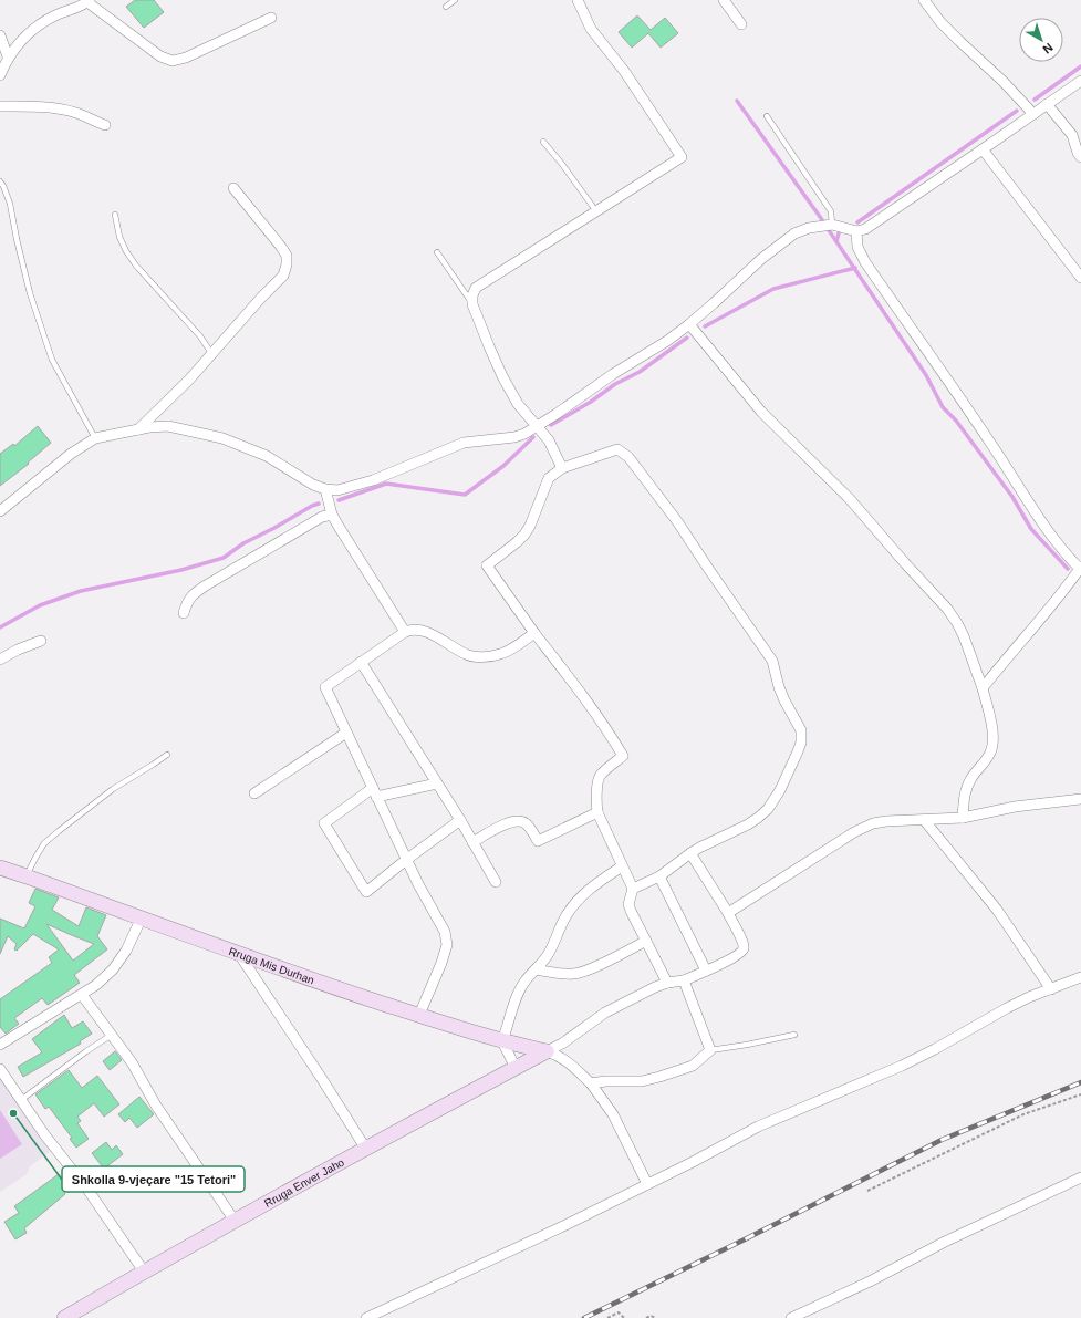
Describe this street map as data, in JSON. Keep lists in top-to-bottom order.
{
  "streets": {
    "street": ["Rruga Mis Durhan", "Rruga Enver Jaho"]
  },
  "crossings": [
    ["Rruga Mis Durhan", "Rruga Enver Jaho"]
  ],
  "places": ["Shkolla 9-vjeçare \"15 Tetori\""],
  "north": "bottom right"
}
